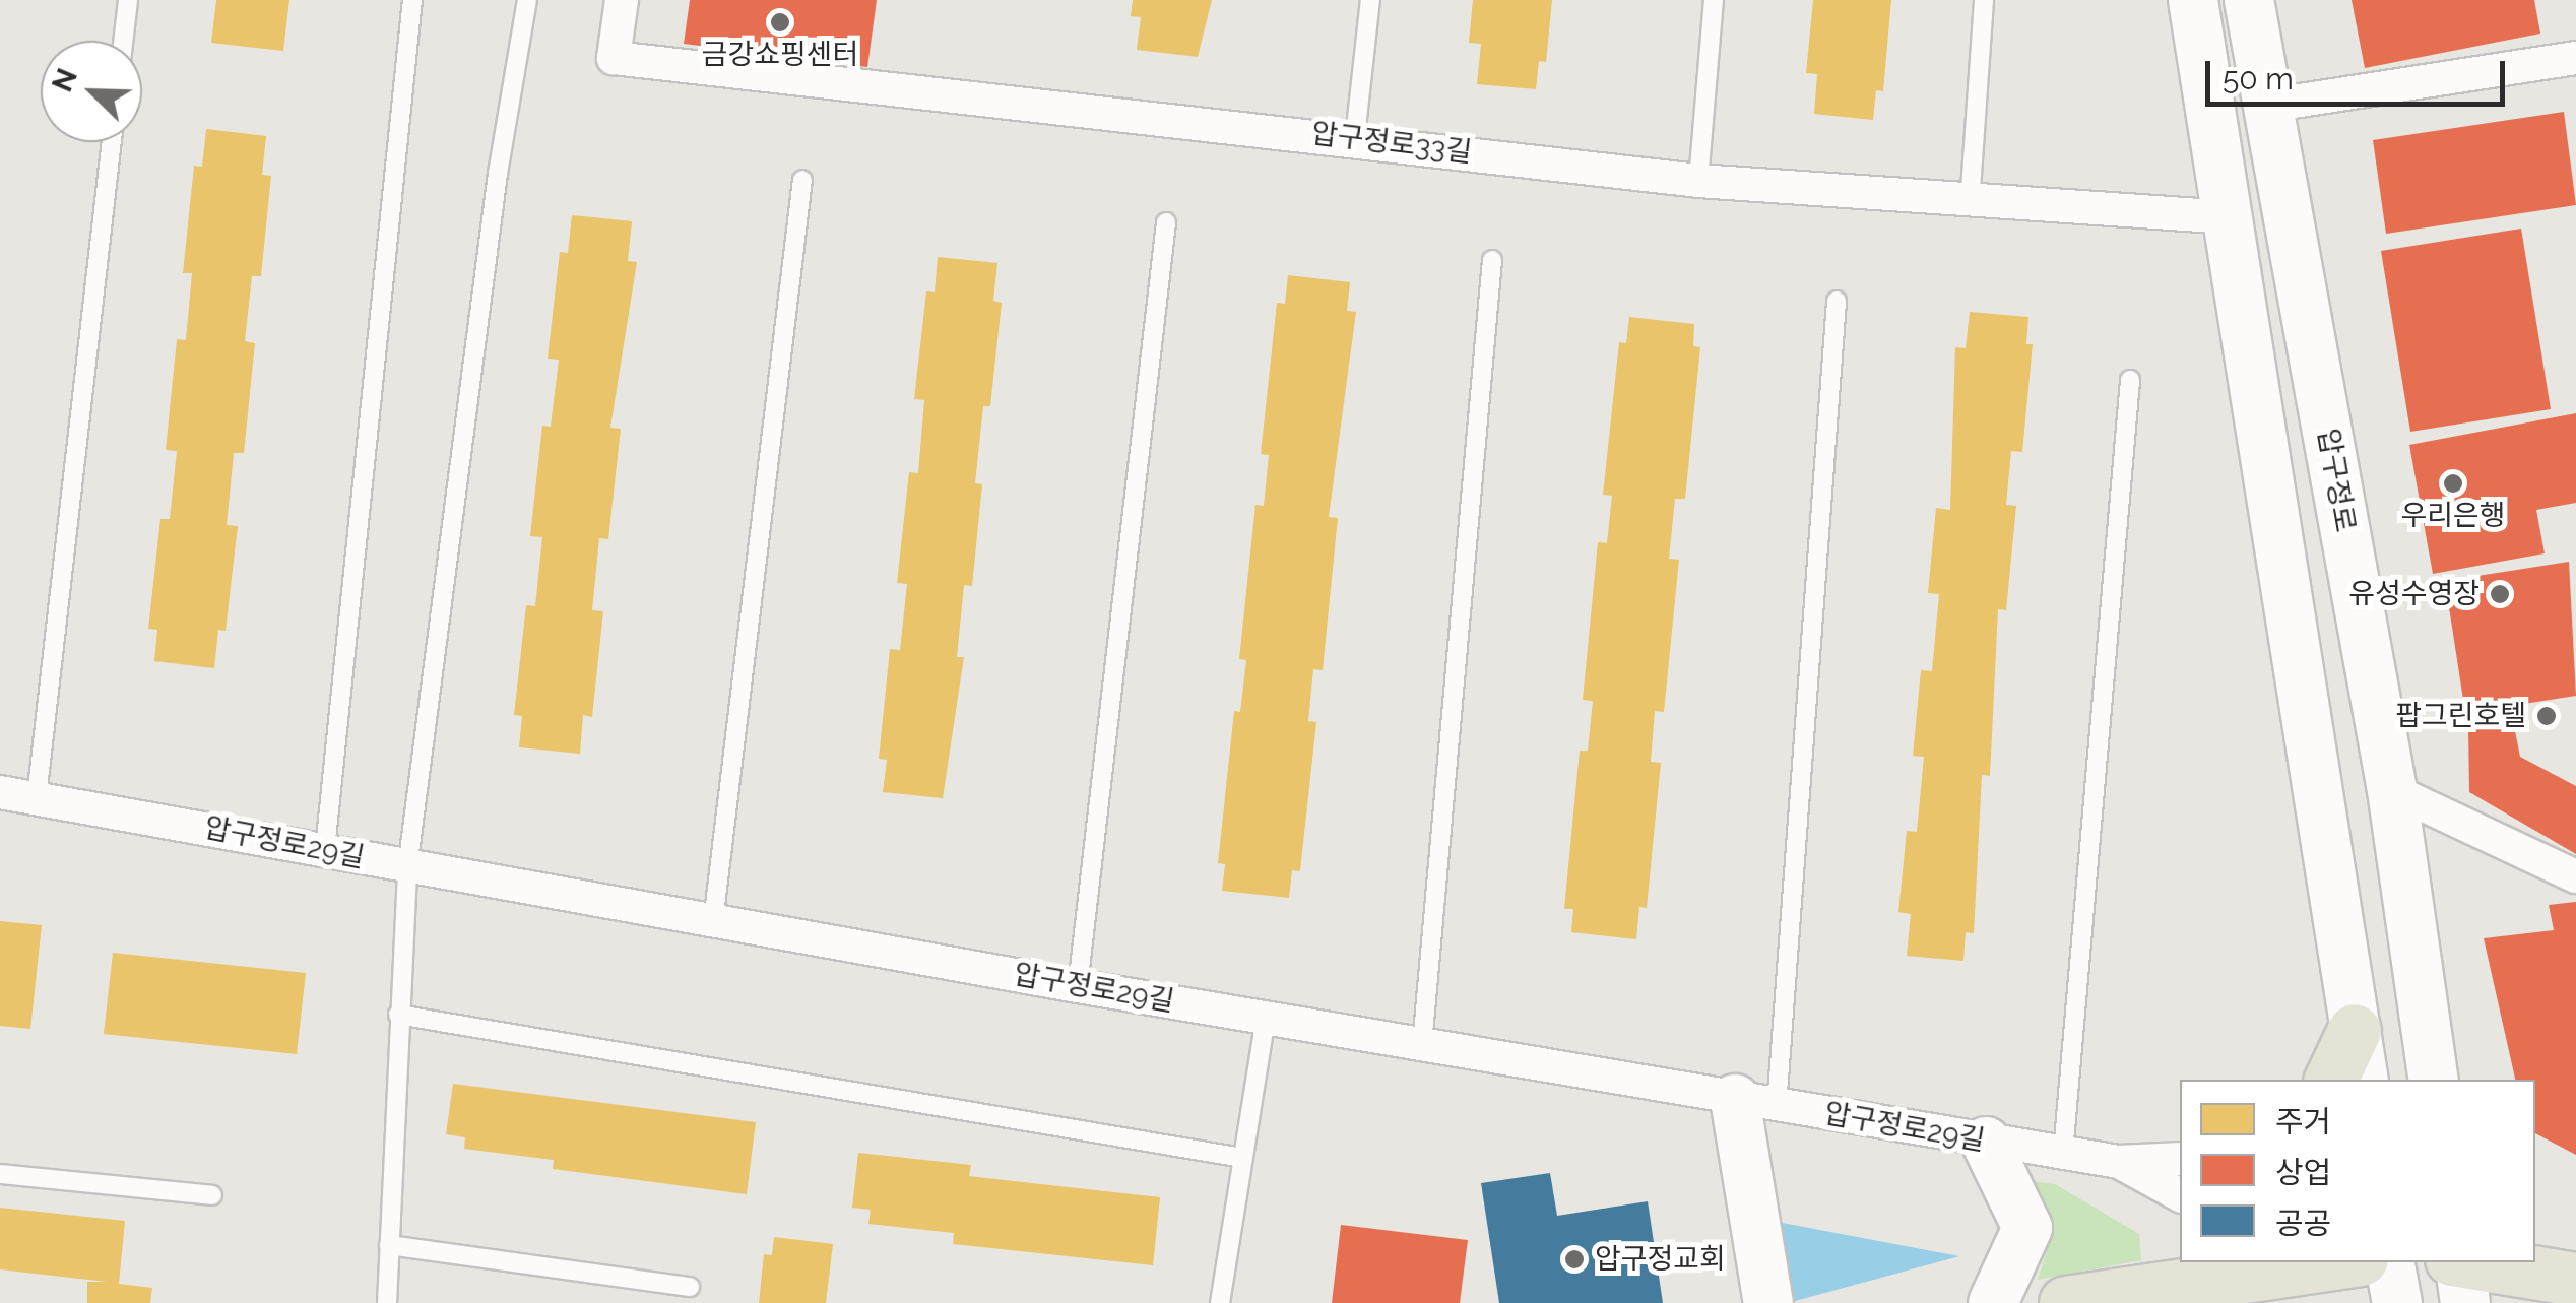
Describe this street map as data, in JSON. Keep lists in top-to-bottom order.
{
  "streets": {
    "main road": ["압구정로"],
    "street": ["압구정로33길", "압구정로29길"]
  },
  "places": [
    "금강쇼핑센터",
    "우리은행",
    "유성수영장",
    "팝그린호텔",
    "압구정교회"
  ],
  "legend": ["주거", "상업", "공공"],
  "scale_bar": "50 m",
  "north": "top left"
}
